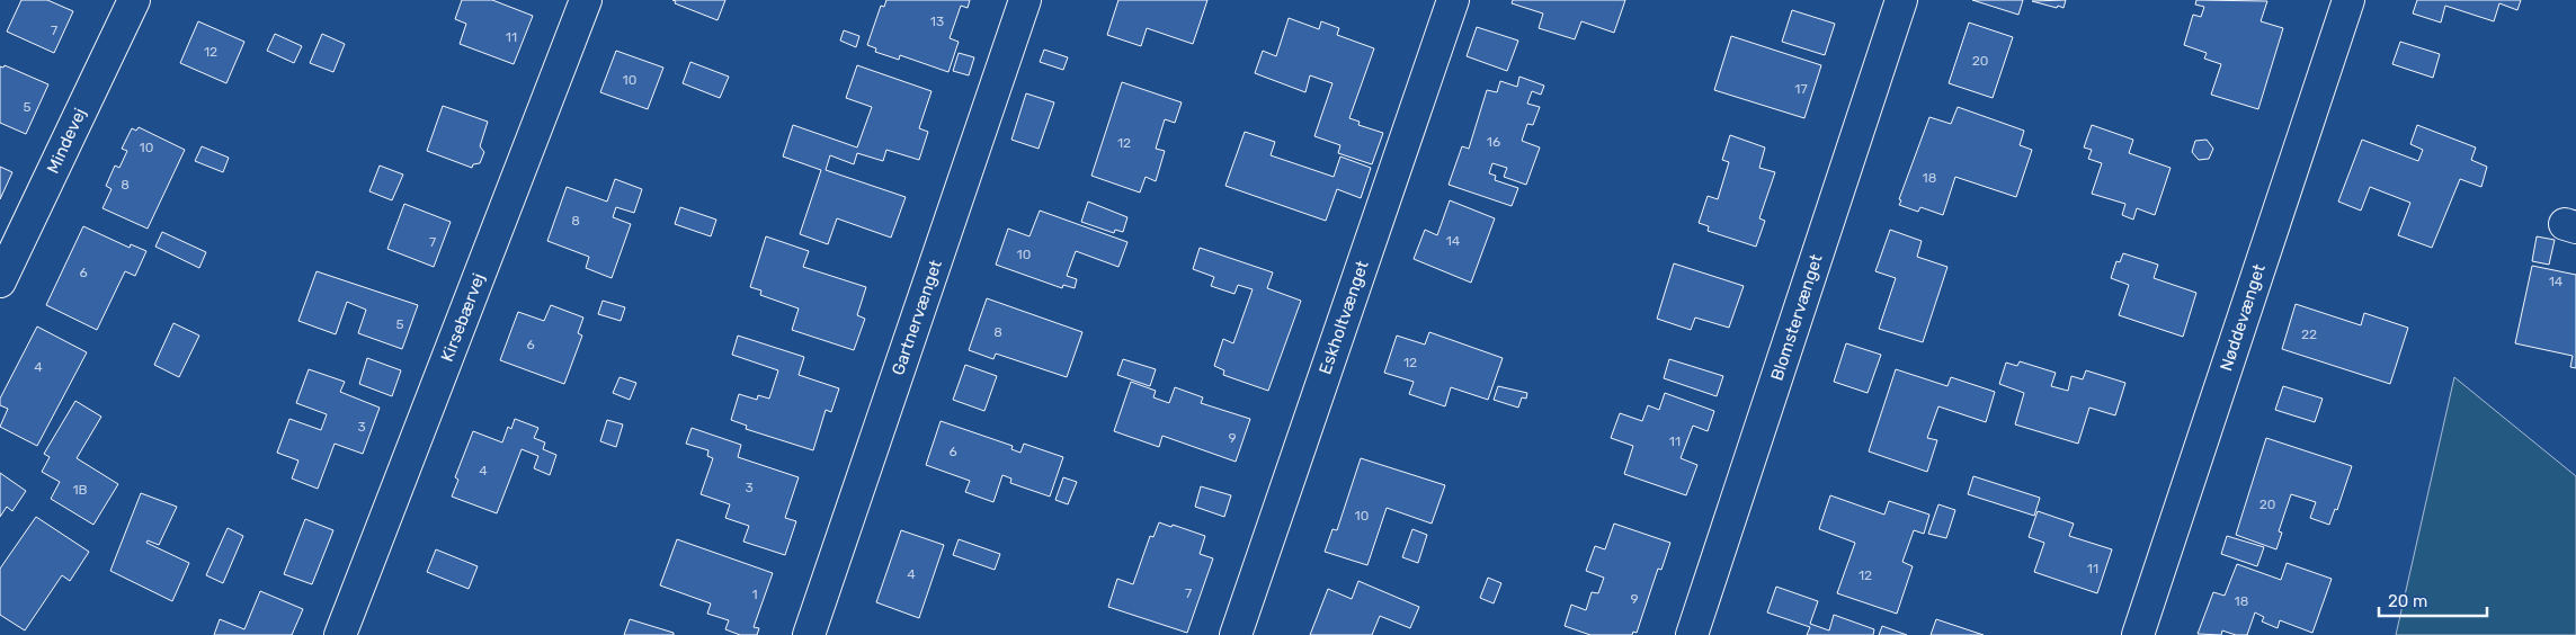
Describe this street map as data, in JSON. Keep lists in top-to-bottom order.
{
  "streets": {
    "street": [
      "Mindevej",
      "Kirsebærvej",
      "Gartnervænget",
      "Eskholtvænget",
      "Blomstervænget",
      "Nøddevænget"
    ]
  },
  "house_numbers": [
    "13",
    "7",
    "11",
    "12",
    "20",
    "10",
    "17",
    "5",
    "16",
    "12",
    "10",
    "18",
    "8",
    "8",
    "14",
    "7",
    "10",
    "6",
    "14",
    "5",
    "8",
    "22",
    "6",
    "12",
    "4",
    "3",
    "9",
    "11",
    "6",
    "4",
    "3",
    "1B",
    "20",
    "10",
    "11",
    "4",
    "12",
    "7",
    "1",
    "9",
    "18"
  ],
  "scale_bar": "20 m"
}
